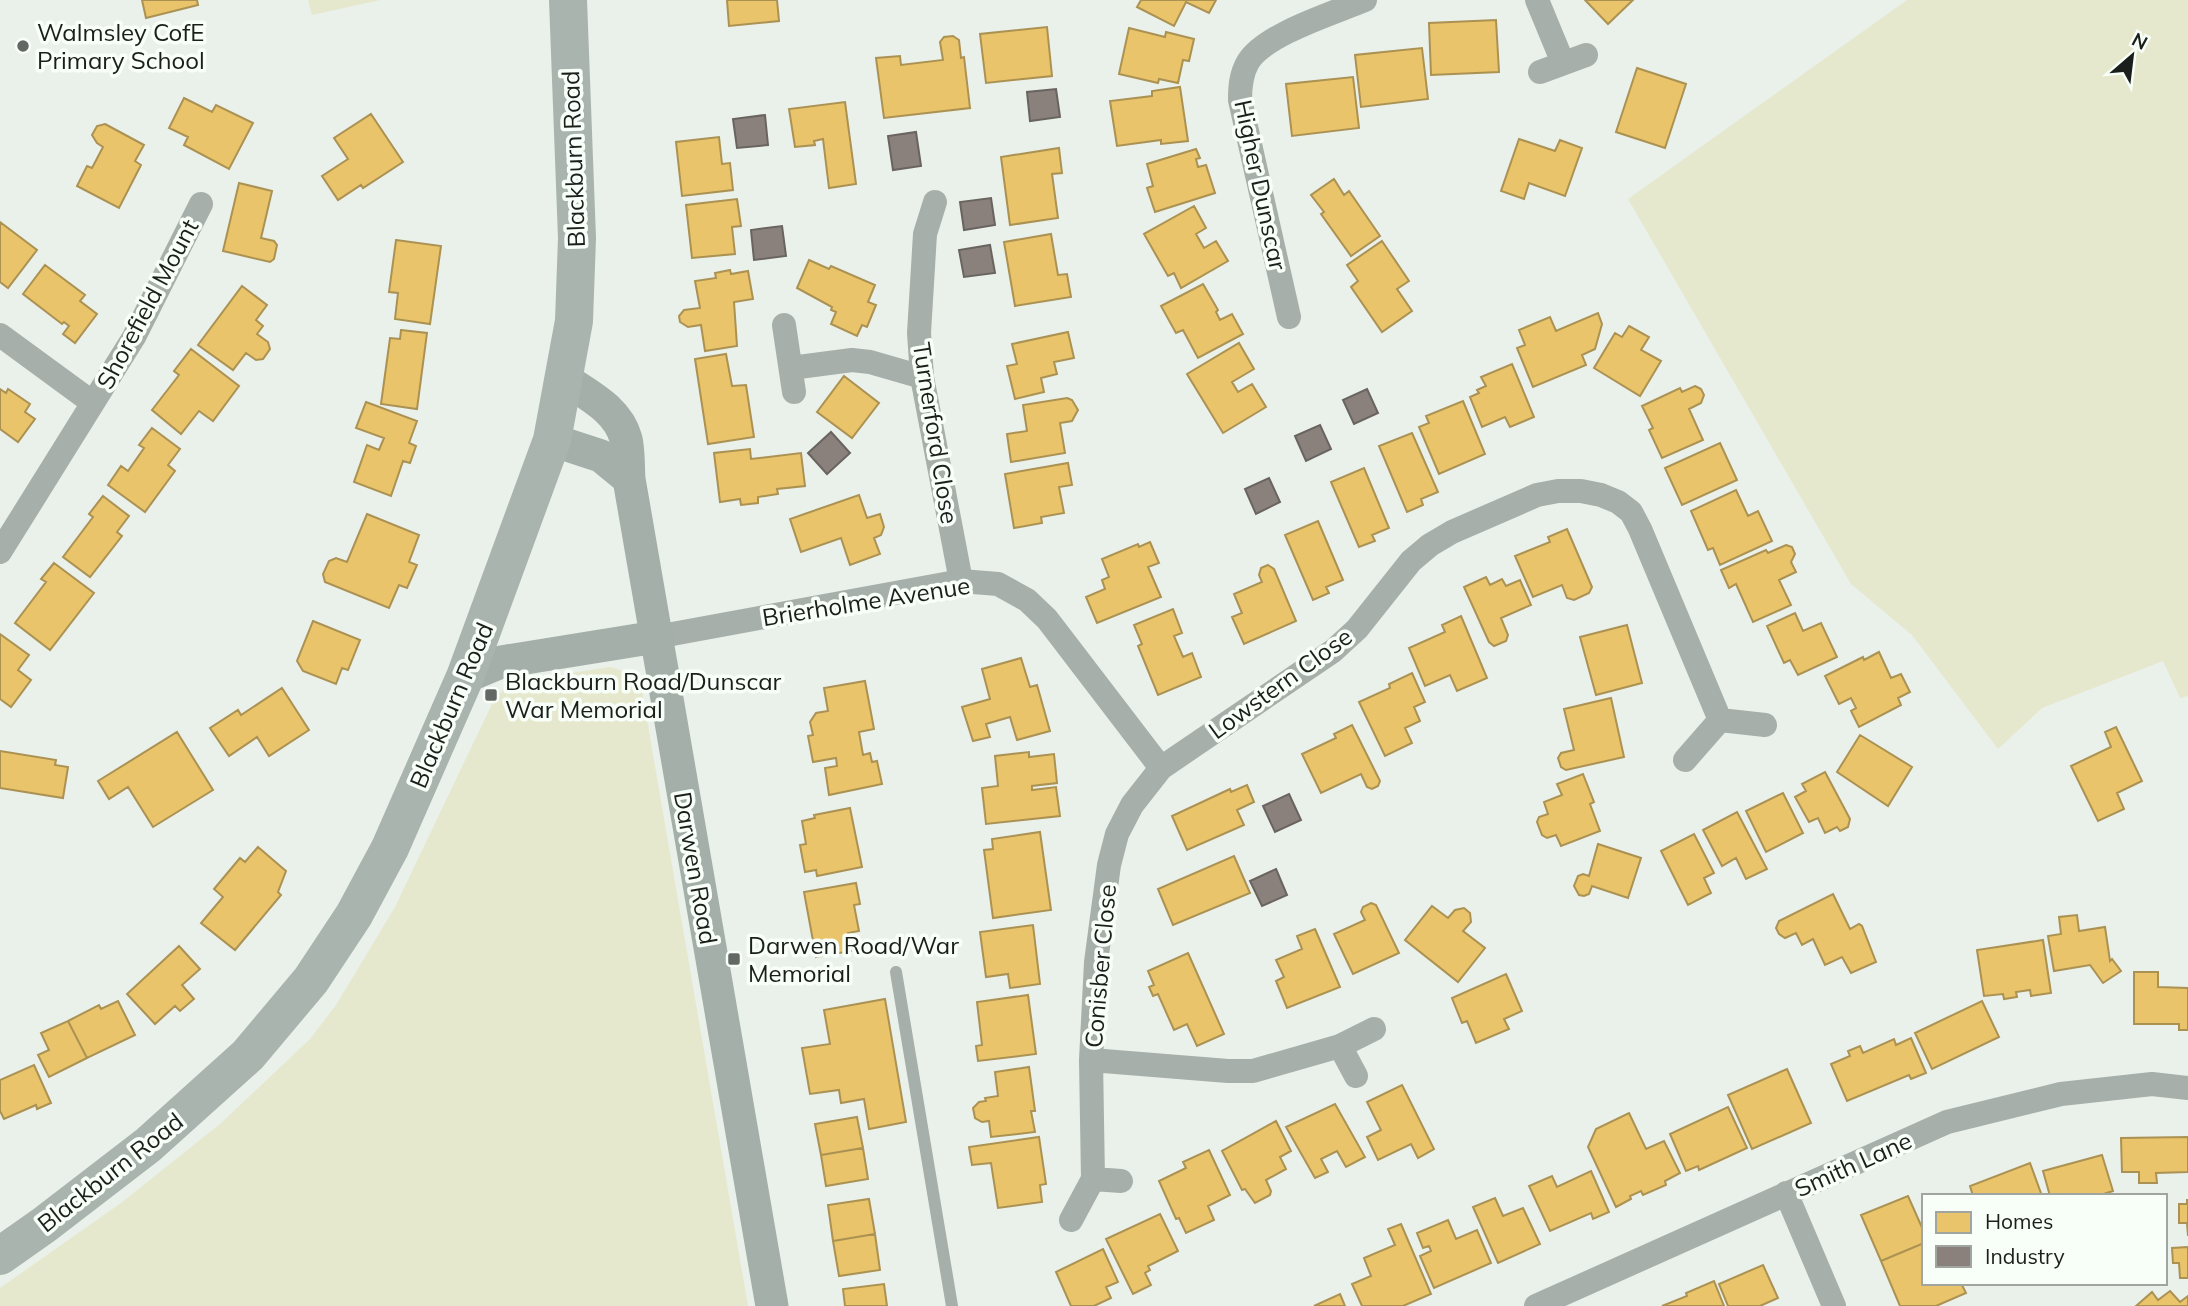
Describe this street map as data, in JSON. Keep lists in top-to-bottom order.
{
  "streets": {
    "highway": ["Blackburn Road"],
    "main road": ["Darwen Road"],
    "street": [
      "Higher Dunscar",
      "Shorefield Mount",
      "Turnerford Close",
      "Brierholme Avenue",
      "Lowstern Close",
      "Conisber Close",
      "Smith Lane"
    ]
  },
  "crossings": [
    ["Blackburn Road", "Darwen Road"],
    ["Turnerford Close", "Brierholme Avenue"],
    ["Brierholme Avenue", "Lowstern Close"],
    ["Brierholme Avenue", "Darwen Road"],
    ["Brierholme Avenue", "Conisber Close"],
    ["Lowstern Close", "Conisber Close"]
  ],
  "places": {
    "other": ["Walmsley CofE Primary School"],
    "transit": ["Blackburn Road/Dunscar War Memorial", "Darwen Road/War Memorial"]
  },
  "legend": ["Homes", "Industry"],
  "north": "top right"
}
